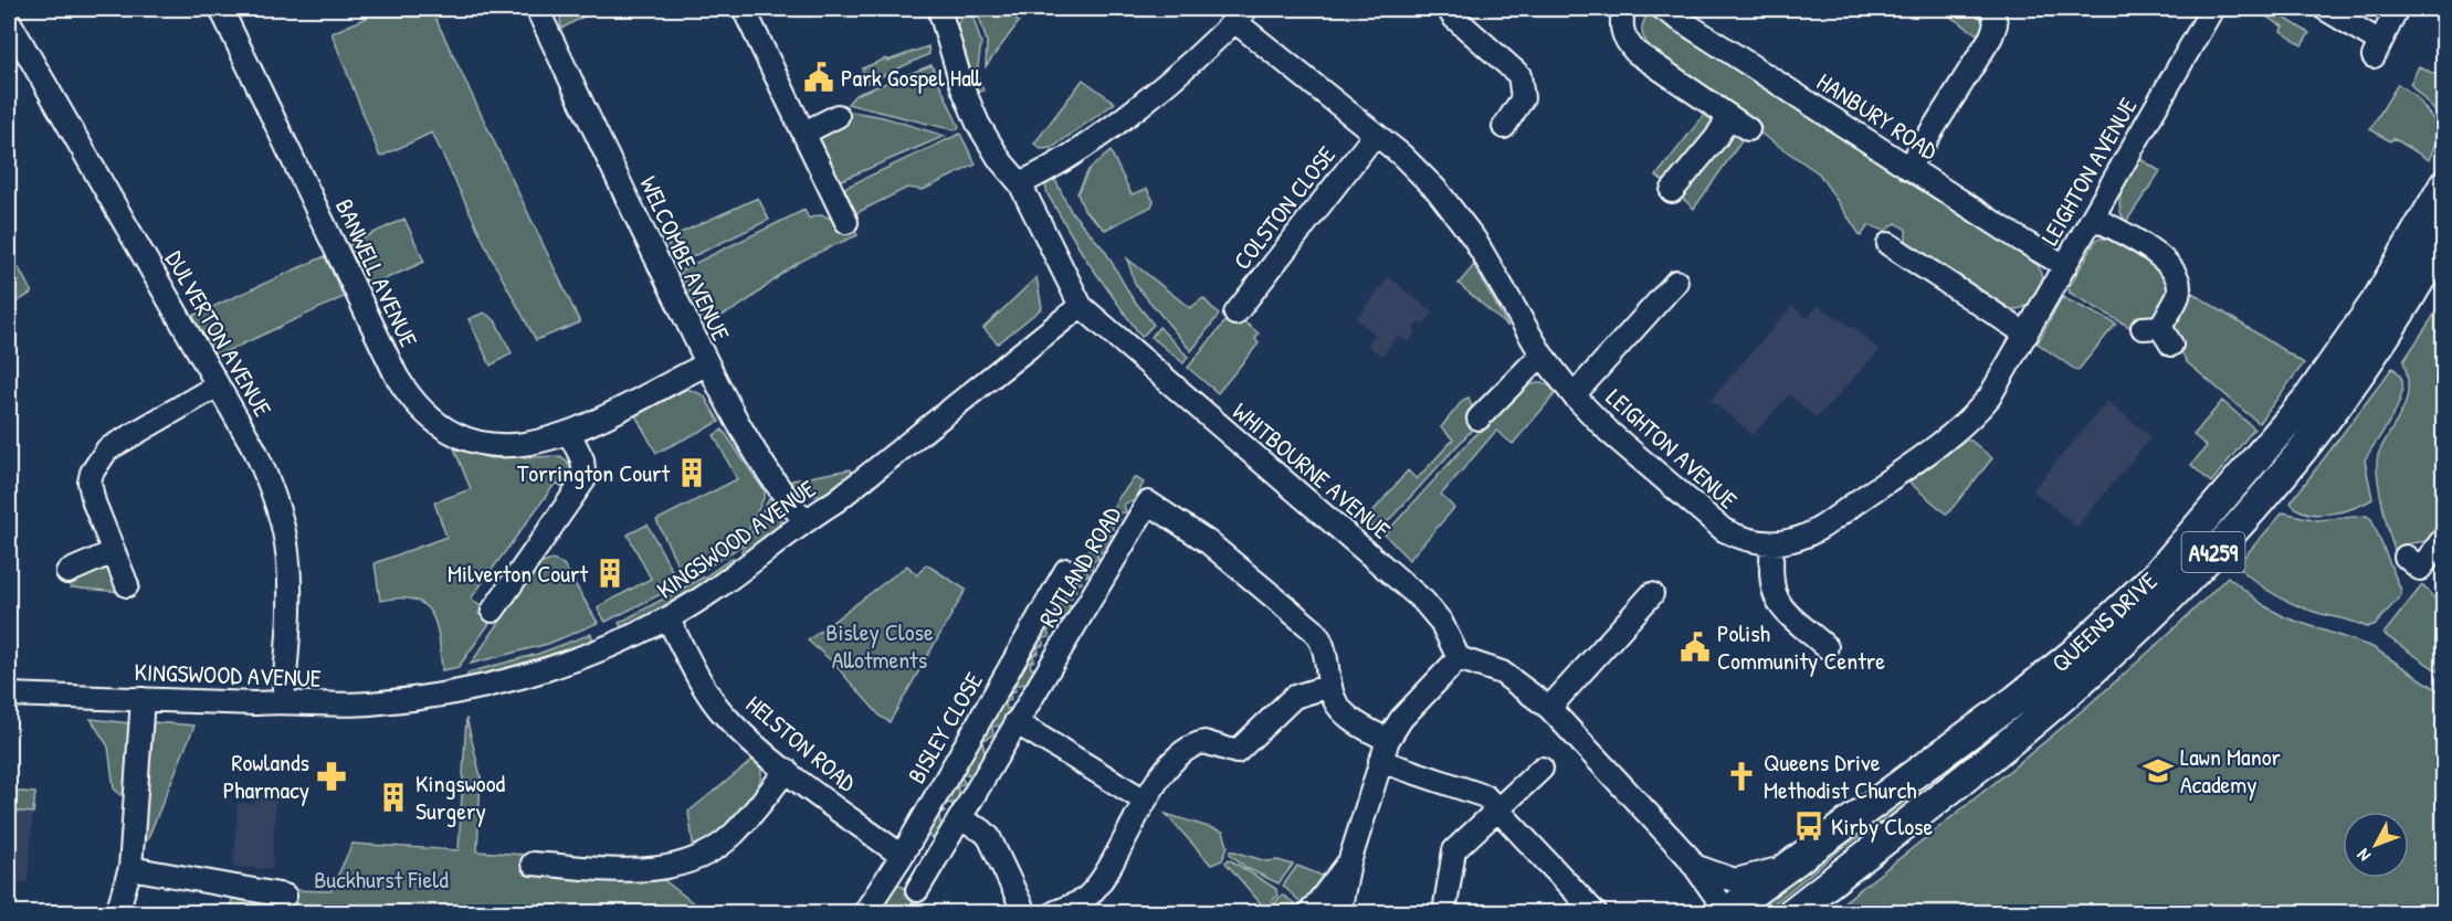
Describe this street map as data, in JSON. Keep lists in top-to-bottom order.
{
  "streets": {
    "main road": ["A4259", "QUEENS DRIVE"],
    "street": [
      "HANBURY ROAD",
      "LEIGHTON AVENUE",
      "COLSTON CLOSE",
      "WELCOMBE AVENUE",
      "BANWELL AVENUE",
      "DULVERTON AVENUE",
      "WHITBOURNE AVENUE",
      "KINGSWOOD AVENUE",
      "RUTLAND ROAD",
      "BISLEY CLOSE",
      "HELSTON ROAD"
    ]
  },
  "crossings": [
    ["HANBURY ROAD", "LEIGHTON AVENUE"],
    ["LEIGHTON AVENUE", "COLSTON CLOSE"],
    ["WELCOMBE AVENUE", "BANWELL AVENUE"],
    ["WELCOMBE AVENUE", "KINGSWOOD AVENUE"],
    ["DULVERTON AVENUE", "KINGSWOOD AVENUE"],
    ["WHITBOURNE AVENUE", "KINGSWOOD AVENUE"],
    ["KINGSWOOD AVENUE", "HELSTON ROAD"],
    ["BISLEY CLOSE", "HELSTON ROAD"]
  ],
  "parks": ["Bisley Close Allotments", "Buckhurst Field"],
  "places": {
    "public building": ["Park Gospel Hall", "Polish Community Centre"],
    "building": ["Torrington Court", "Milverton Court", "Kingswood Surgery"],
    "school or university": ["Lawn Manor Academy"],
    "pharmacy": ["Rowlands Pharmacy"],
    "church": ["Queens Drive Methodist Church"],
    "bus stop": ["Kirby Close"]
  },
  "north": "bottom left"
}
